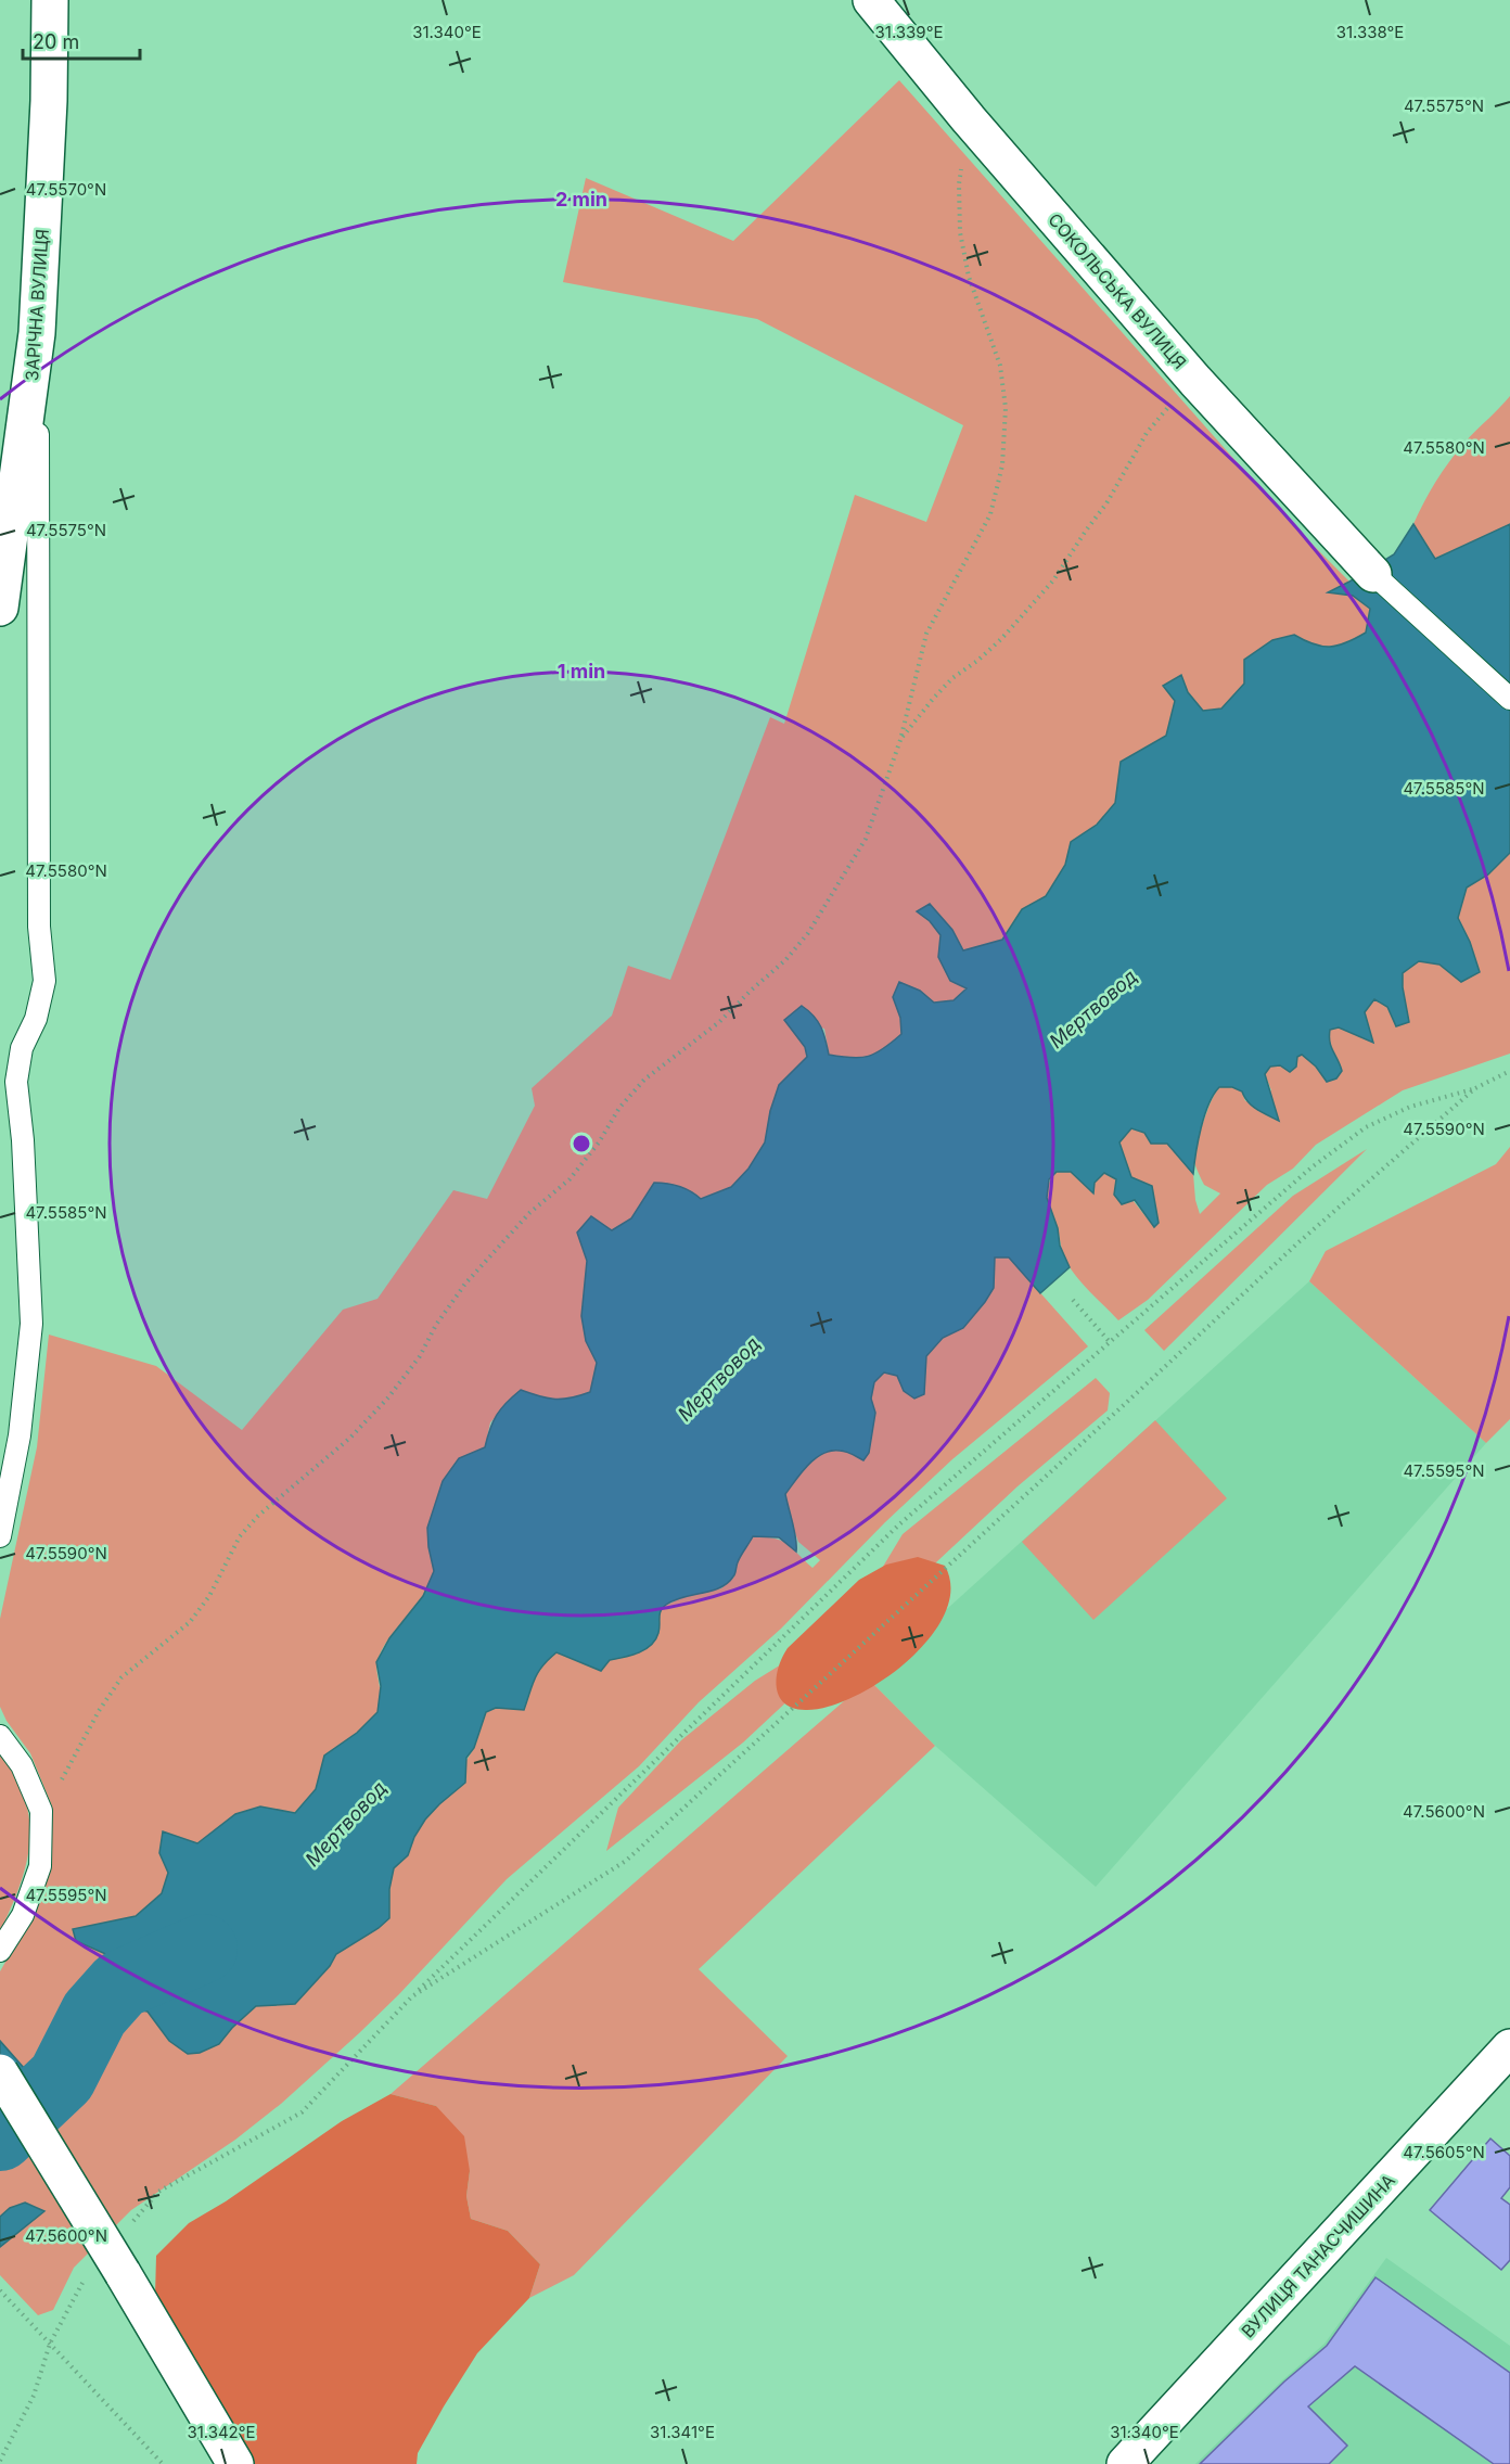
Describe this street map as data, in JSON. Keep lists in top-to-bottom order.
{
  "streets": {
    "street": ["СОКОЛЬСЬКА ВУЛИЦЯ", "ЗАРІЧНА ВУЛИЦЯ", "ВУЛИЦЯ ТАНАСЧИШИНА"]
  },
  "water": ["Мертвовод"],
  "scale_bar": "20 m",
  "coordinates": [
    "31.340°E",
    "31.339°E",
    "31.338°E",
    "47.5575°N",
    "47.5570°N",
    "47.5580°N",
    "47.5585°N",
    "47.5590°N",
    "47.5595°N",
    "47.5600°N",
    "47.5605°N",
    "31.342°E",
    "31.341°E"
  ],
  "rings": ["2 min", "1 min"]
}
